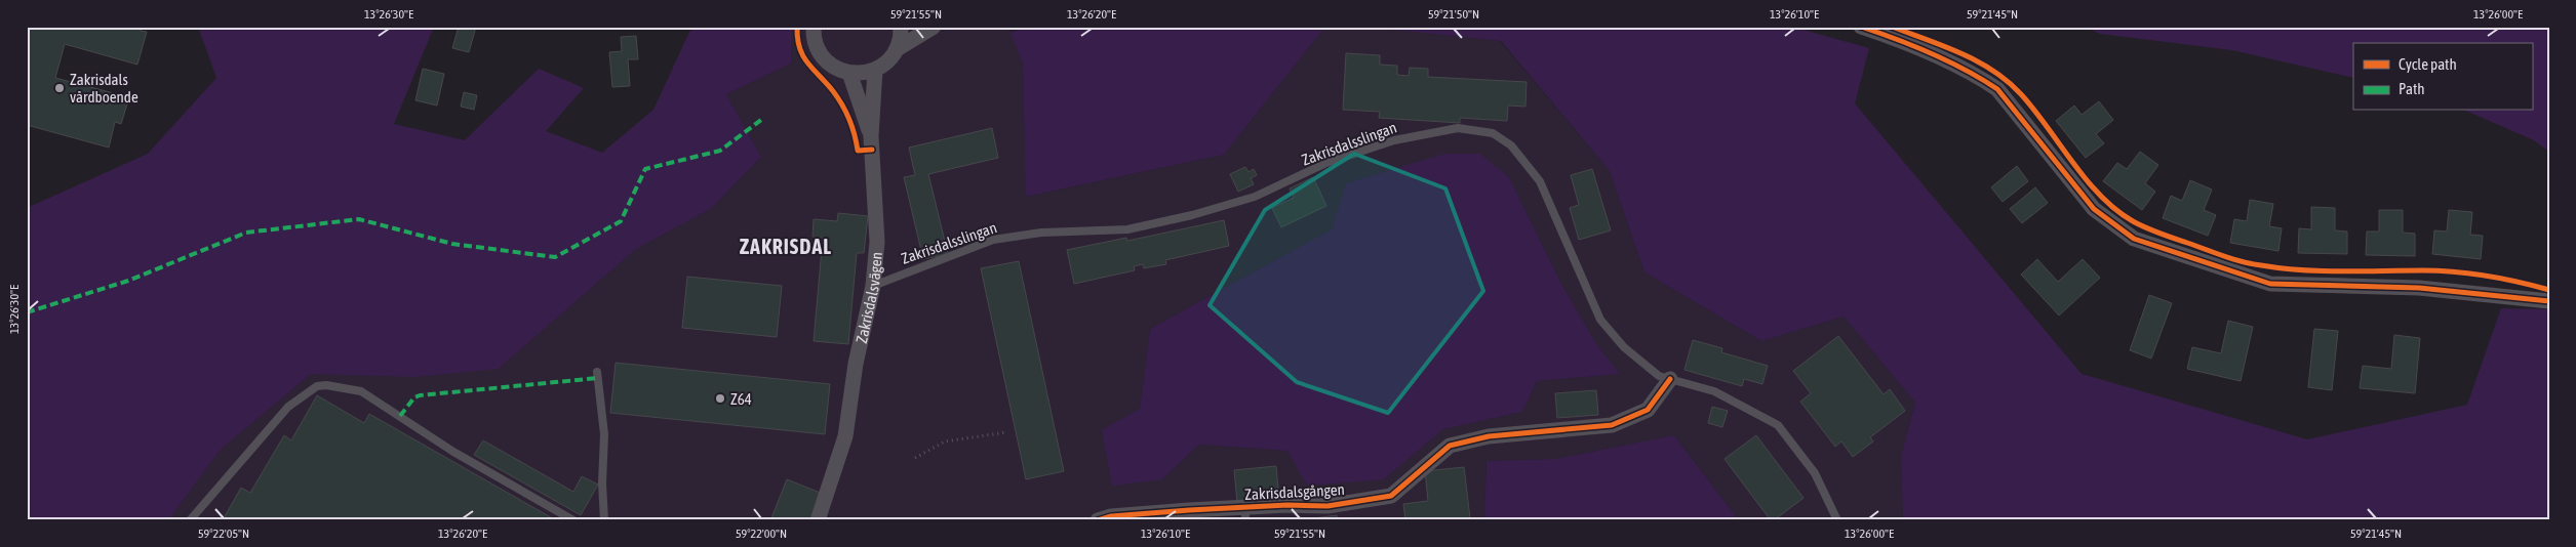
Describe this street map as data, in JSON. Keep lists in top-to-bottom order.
{
  "streets": {
    "street": ["Zakrisdalsvägen", "Zakrisdalsgången"],
    "lane": ["Zakrisdalsslingan"]
  },
  "crossings": [
    ["Zakrisdalsslingan", "Zakrisdalsvägen"],
    ["Zakrisdalsslingan", "Zakrisdalsgången"]
  ],
  "districts": ["ZAKRISDAL"],
  "places": ["Zakrisdals vårdboende", "Z64"],
  "legend": ["Cycle path", "Path"],
  "coordinates": [
    "13°26'30\"E",
    "59°21'55\"N",
    "13°26'20\"E",
    "59°21'50\"N",
    "13°26'10\"E",
    "59°21'45\"N",
    "13°26'00\"E",
    "59°22'05\"N",
    "59°22'00\"N"
  ]
}
